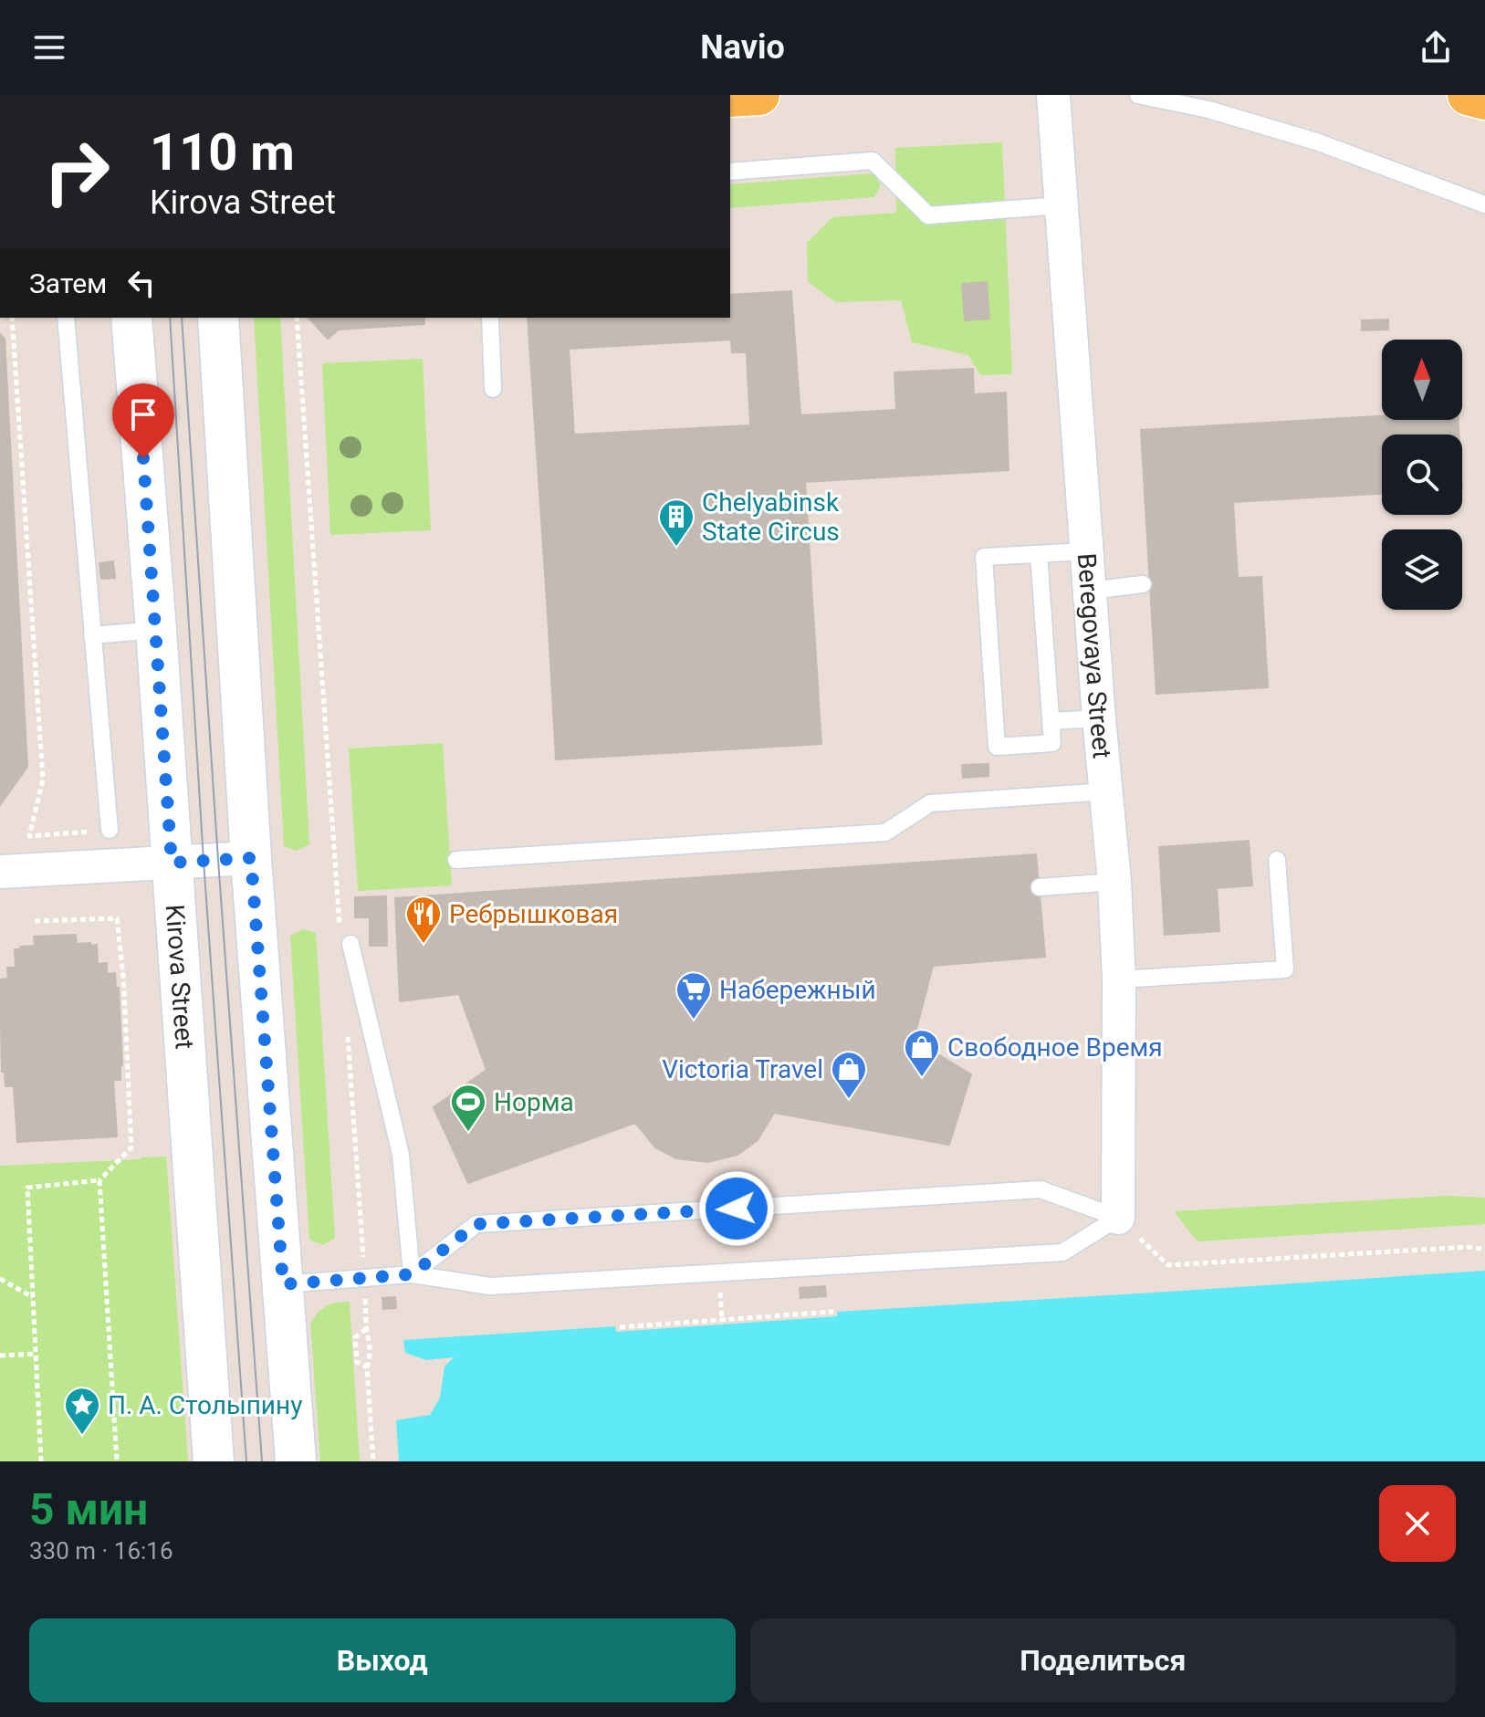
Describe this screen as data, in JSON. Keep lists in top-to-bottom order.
{
  "streets": {
    "main road": ["Kirova Street"],
    "street": ["Beregovaya Street"]
  },
  "places": {
    "building": ["Chelyabinsk State Circus"],
    "restaurant": ["Ребрышковая"],
    "supermarket": ["Набережный"],
    "shop": ["Свободное Время", "Victoria Travel"],
    "sports": ["Норма"],
    "place": ["П. А. Столыпину"]
  },
  "north": "top",
  "page": {
    "header": "Navio",
    "turn": ["110 m", "Kirova Street"],
    "then": "Затем",
    "heading": ["5 мин", "330 m · 16:16"],
    "buttons": ["Выход", "Поделиться"]
  }
}
